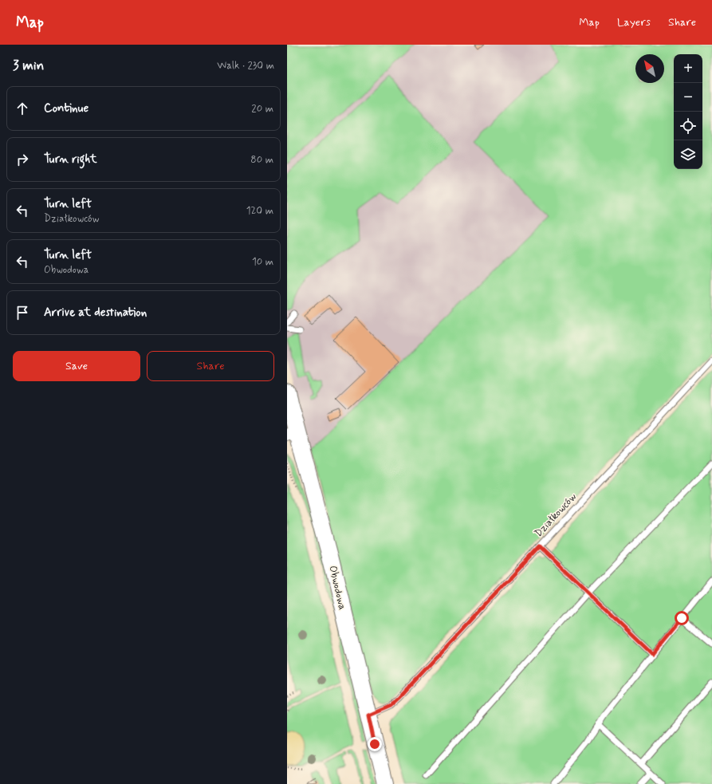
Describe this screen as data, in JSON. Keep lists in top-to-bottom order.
{
  "streets": {
    "main road": ["Obwodowa"],
    "lane": ["Działkowców"]
  },
  "crossings": [
    ["Działkowców", "Obwodowa"]
  ],
  "north": "top left",
  "page": {
    "header": "Map",
    "nav": ["Map", "Layers", "Share"],
    "heading": ["3 min", "Walk · 230 m"],
    "map_buttons": ["+", "−"],
    "list": [
      ["Continue", "20 m"],
      ["Turn right", "80 m"],
      ["Turn left", "Działkowców", "120 m"],
      ["Turn left", "Obwodowa", "10 m"],
      "Arrive at destination"
    ],
    "buttons": ["Save", "Share"]
  }
}
